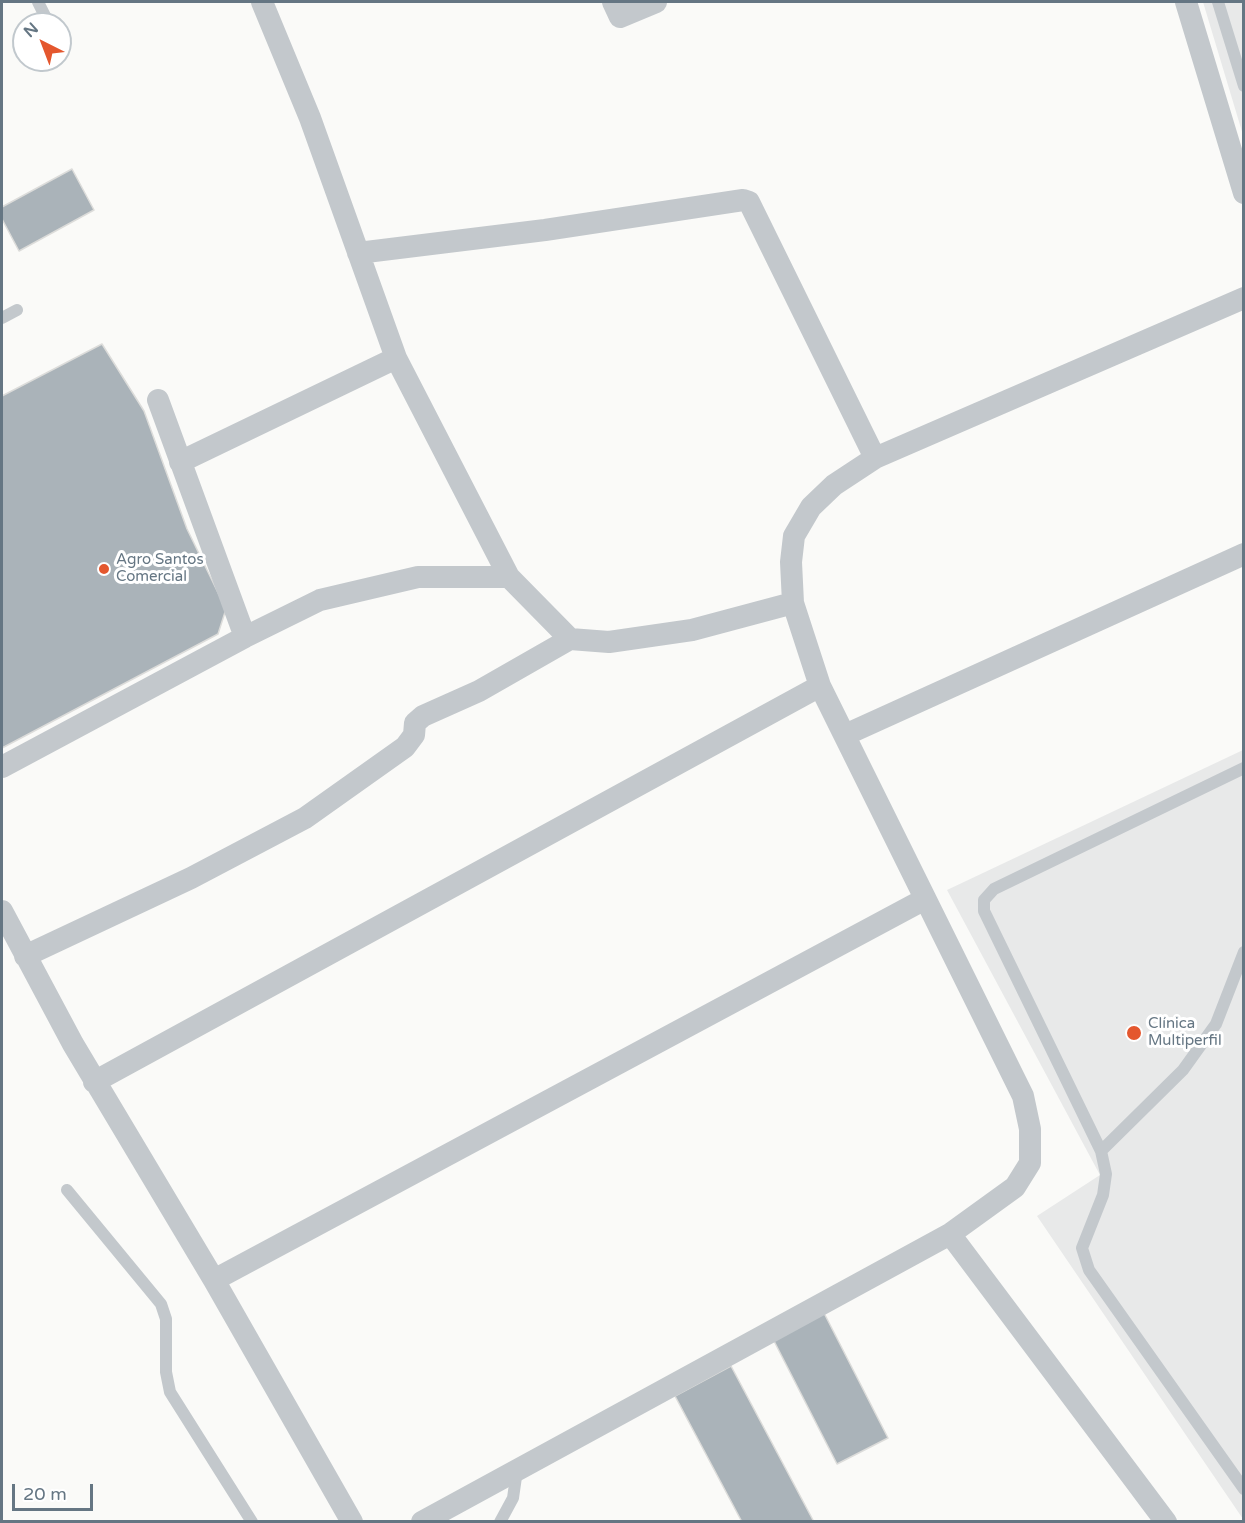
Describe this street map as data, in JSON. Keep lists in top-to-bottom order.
{
  "places": ["Agro Santos Comercial", "Clínica Multiperfil"],
  "scale_bar": "20 m",
  "north": "top left"
}
